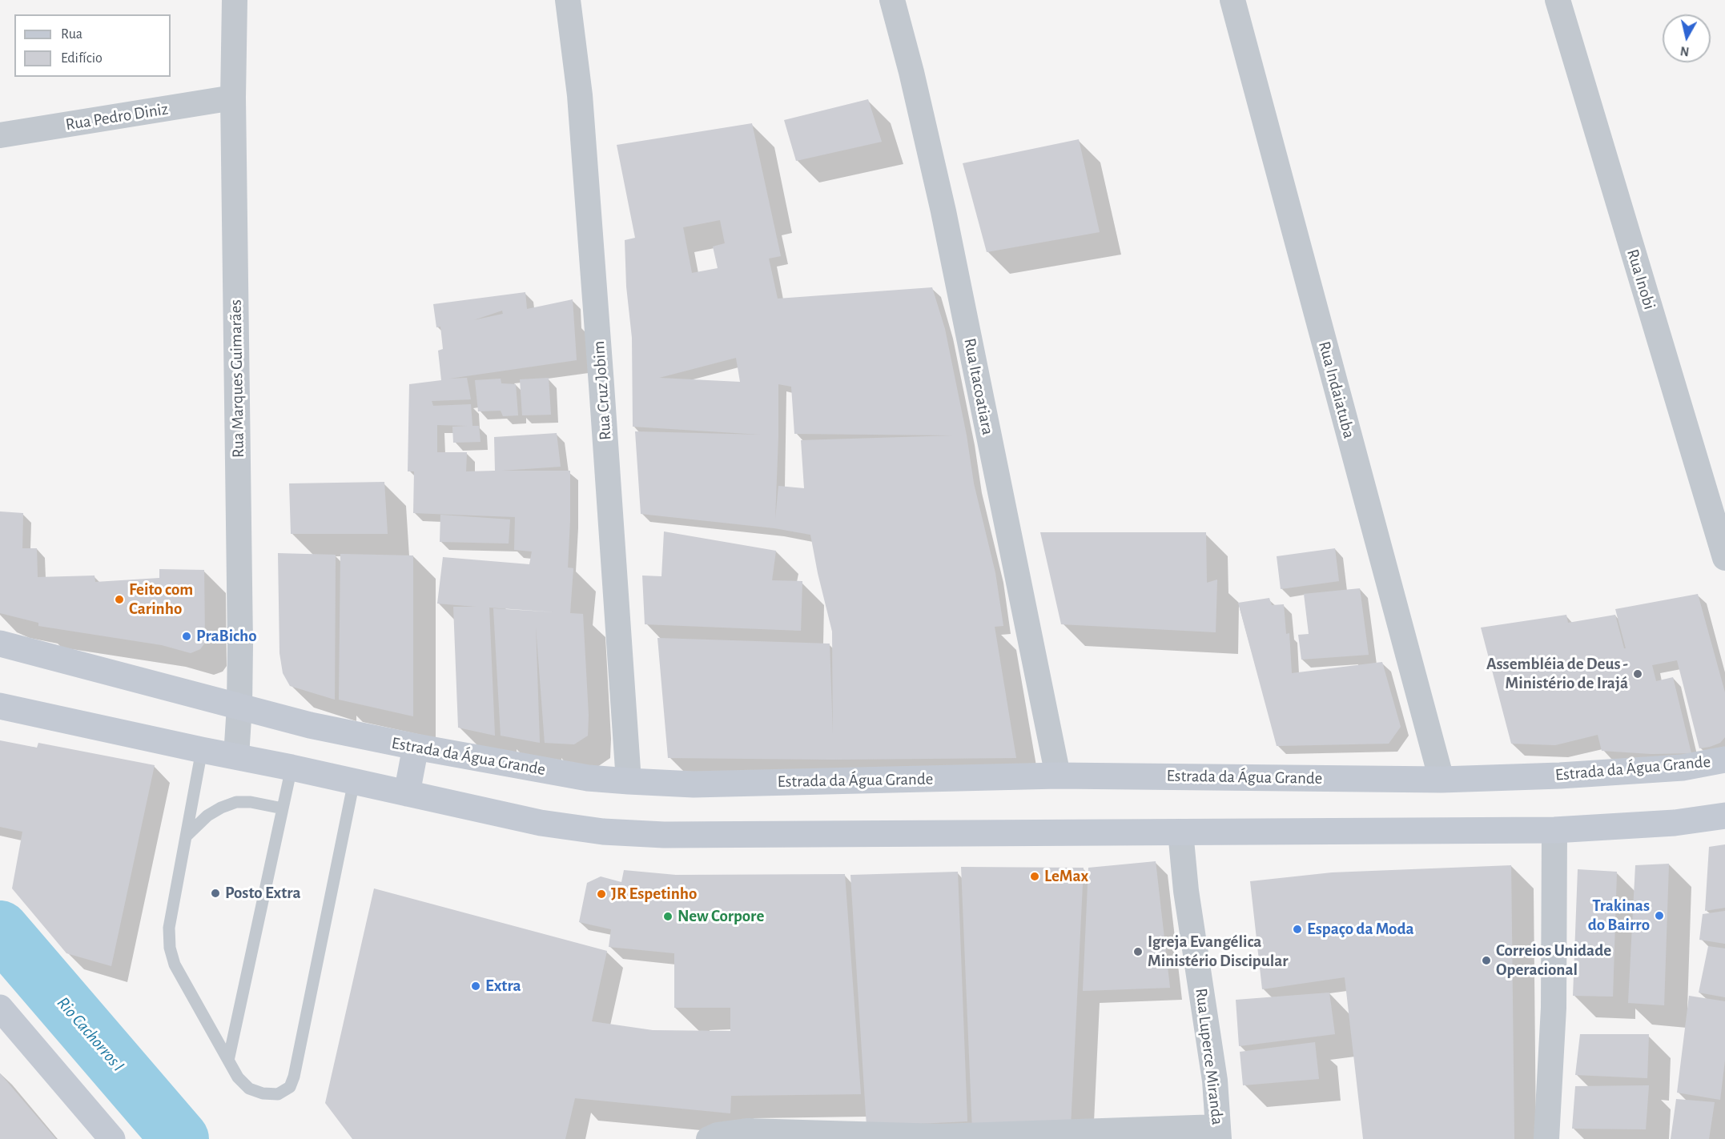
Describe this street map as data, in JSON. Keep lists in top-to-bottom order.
{
  "streets": {
    "main road": ["Estrada da Água Grande"],
    "street": [
      "Rua Pedro Diniz",
      "Rua Inobi",
      "Rua Marques Guimarães",
      "Rua Itacoatiara",
      "Rua Indaiatuba",
      "Rua Cruz Jobim",
      "Rua Luperce Miranda"
    ]
  },
  "crossings": [
    ["Rua Pedro Diniz", "Rua Marques Guimarães"],
    ["Rua Marques Guimarães", "Estrada da Água Grande"],
    ["Rua Itacoatiara", "Estrada da Água Grande"],
    ["Rua Indaiatuba", "Estrada da Água Grande"],
    ["Rua Cruz Jobim", "Estrada da Água Grande"]
  ],
  "water": ["Rio Cachorros I"],
  "places": [
    "Feito com Carinho",
    "PraBicho",
    "Assembléia de Deus - Ministério de Irajá",
    "LeMax",
    "Posto Extra",
    "JR Espetinho",
    "Trakinas do Bairro",
    "New Corpore",
    "Espaço da Moda",
    "Igreja Evangélica Ministério Discipular",
    "Correios Unidade Operacional",
    "Extra"
  ],
  "legend": ["Rua", "Edifício"],
  "north": "bottom"
}
